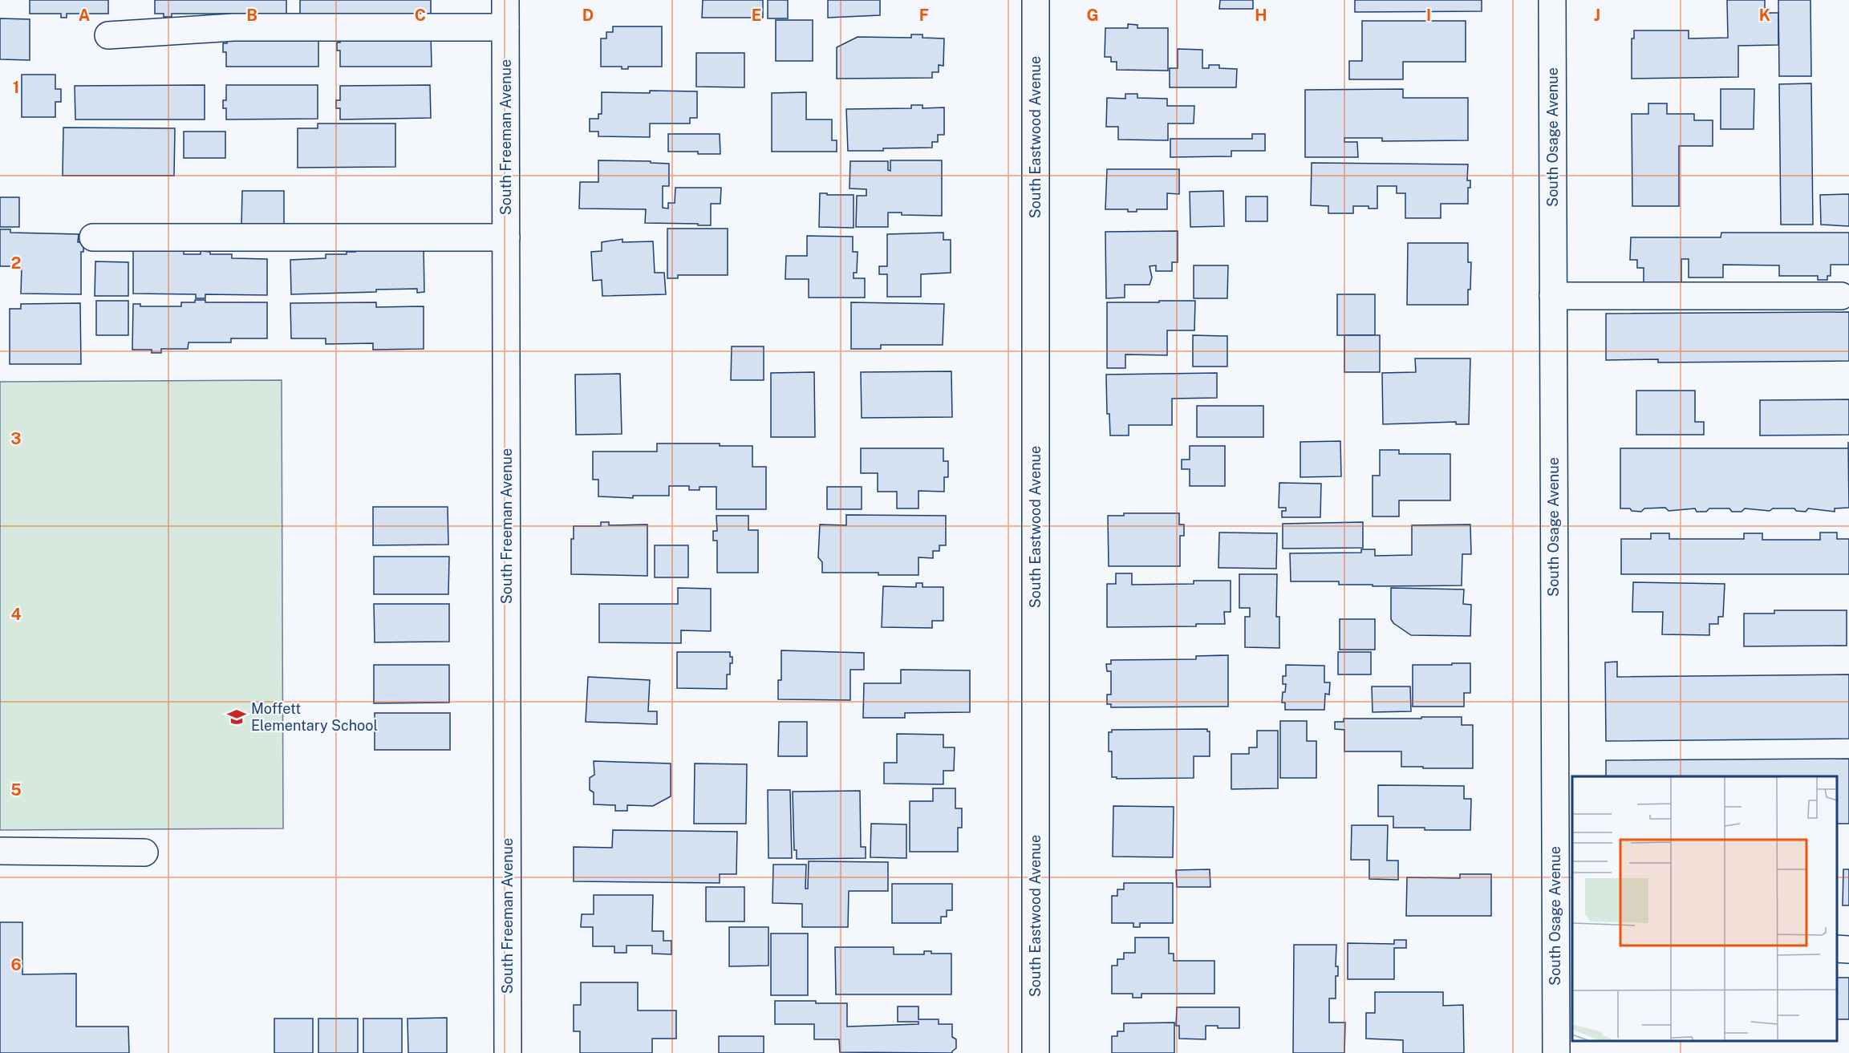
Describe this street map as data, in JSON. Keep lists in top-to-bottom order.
{
  "streets": {
    "street": ["South Freeman Avenue", "South Eastwood Avenue", "South Osage Avenue"]
  },
  "places": {
    "school or university": ["Moffett Elementary School"]
  },
  "grid": {
    "columns": [
      "A",
      "B",
      "C",
      "D",
      "E",
      "F",
      "G",
      "H",
      "I",
      "J",
      "K"
    ],
    "rows": [
      "1",
      "2",
      "3",
      "4",
      "5",
      "6"
    ]
  }
}
